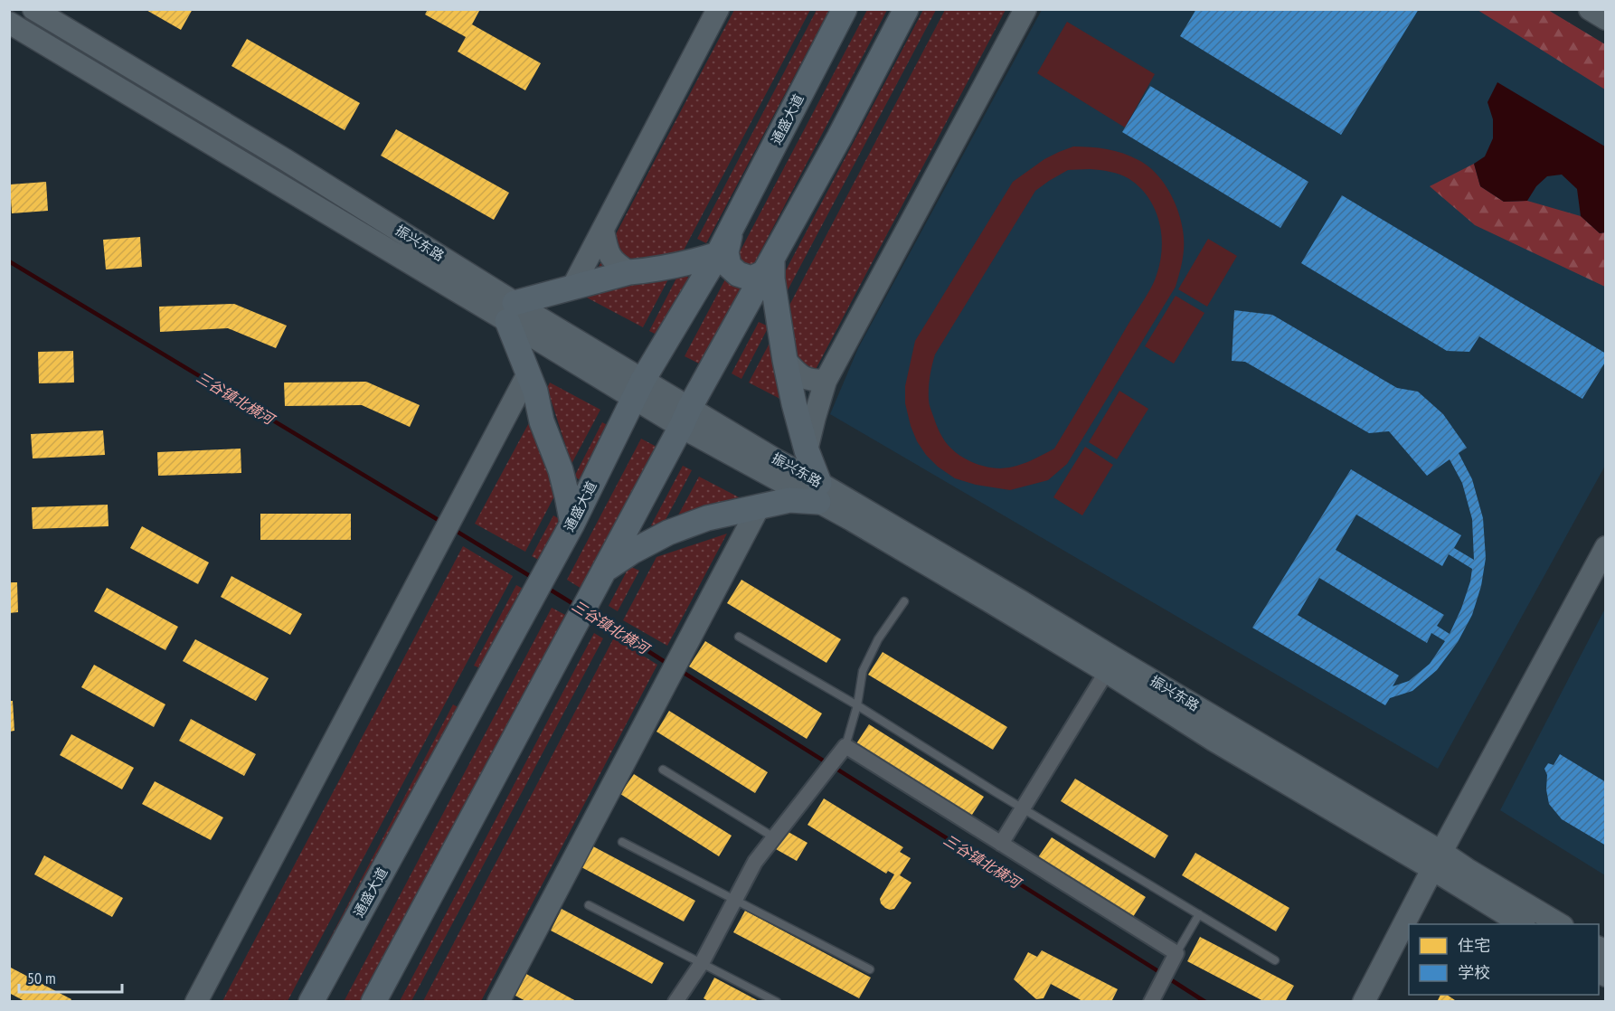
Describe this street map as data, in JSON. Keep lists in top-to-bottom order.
{
  "streets": {
    "main road": ["通盛大道"],
    "street": ["振兴东路"]
  },
  "crossings": [
    ["通盛大道", "振兴东路"]
  ],
  "water": ["三谷镇北横河"],
  "legend": ["住宅", "学校"],
  "scale_bar": "50 m"
}
